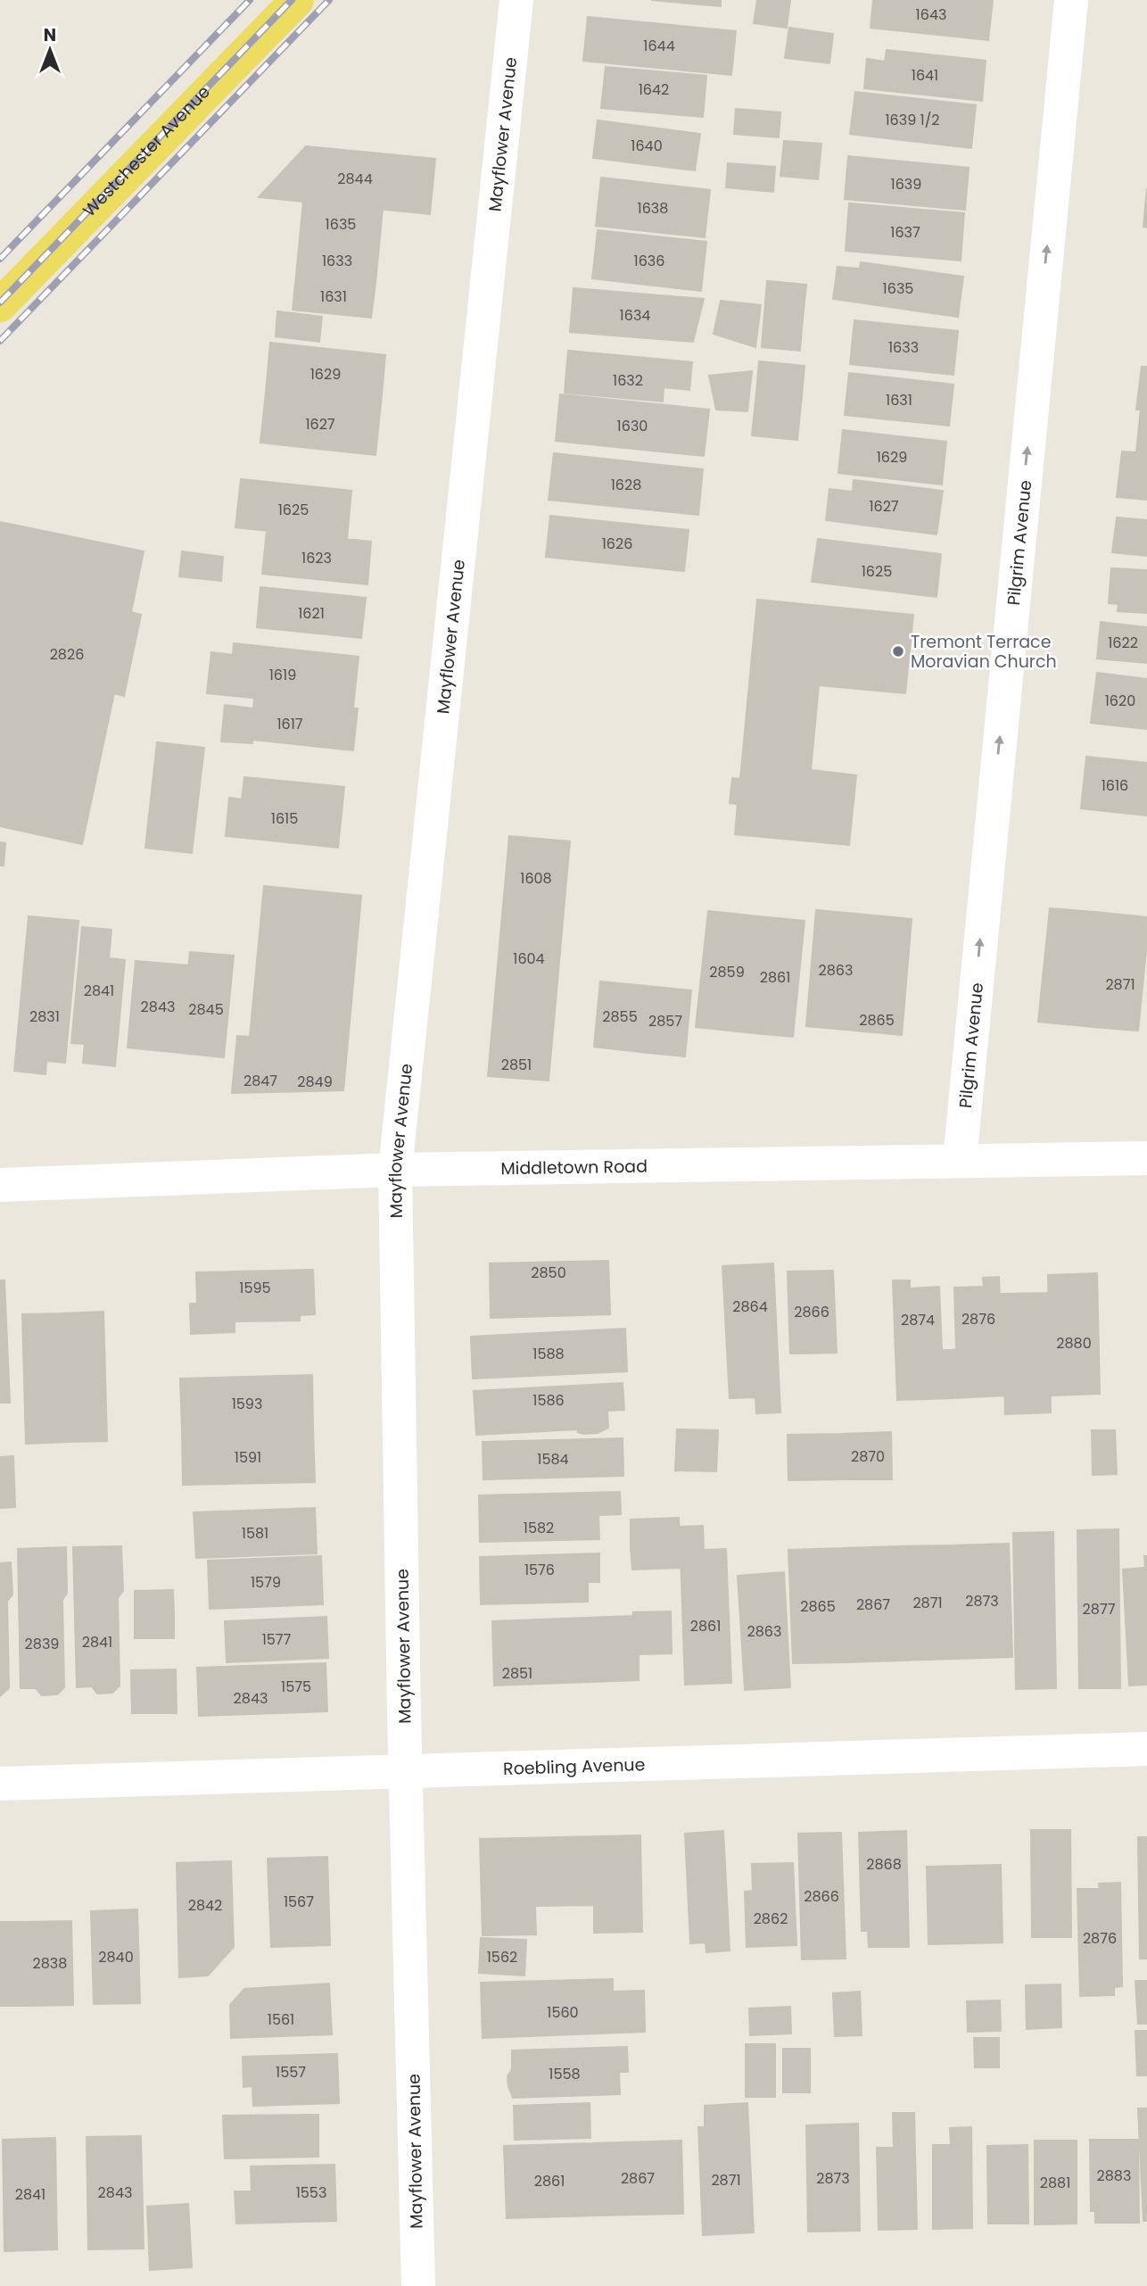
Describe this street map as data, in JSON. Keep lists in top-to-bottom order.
{
  "streets": {
    "main road": ["Westchester Avenue"],
    "street": [
      "Mayflower Avenue",
      "Pilgrim Avenue",
      "Middletown Road",
      "Roebling Avenue"
    ]
  },
  "crossings": [
    ["Mayflower Avenue", "Middletown Road"],
    ["Mayflower Avenue", "Roebling Avenue"],
    ["Pilgrim Avenue", "Middletown Road"]
  ],
  "one_way": ["Pilgrim Avenue"],
  "places": ["Tremont Terrace Moravian Church"],
  "house_numbers": [
    "1643",
    "1644",
    "1641",
    "1642",
    "1639 1/2",
    "1640",
    "2844",
    "1639",
    "1638",
    "1635",
    "1637",
    "1633",
    "1636",
    "1635",
    "1631",
    "1634",
    "1633",
    "1629",
    "1632",
    "1631",
    "1627",
    "1630",
    "1629",
    "1628",
    "1627",
    "1625",
    "1626",
    "1623",
    "1625",
    "1621",
    "1622",
    "2826",
    "1619",
    "1620",
    "1617",
    "1616",
    "1615",
    "1608",
    "1604",
    "2863",
    "2859",
    "2861",
    "2871",
    "2841",
    "2843",
    "2845",
    "2831",
    "2855",
    "2865",
    "2857",
    "2851",
    "2847",
    "2849",
    "2850",
    "1595",
    "2864",
    "2866",
    "2876",
    "2874",
    "2880",
    "1588",
    "1586",
    "1593",
    "2870",
    "1591",
    "1584",
    "1582",
    "1581",
    "1576",
    "1579",
    "2873",
    "2871",
    "2867",
    "2865",
    "2877",
    "2861",
    "2863",
    "1577",
    "2841",
    "2839",
    "2851",
    "1575",
    "2843",
    "2868",
    "2866",
    "1567",
    "2842",
    "2862",
    "2876",
    "2840",
    "1562",
    "2838",
    "1560",
    "1561",
    "1557",
    "1558",
    "2883",
    "2867",
    "2873",
    "2871",
    "2861",
    "2881",
    "2843",
    "1553",
    "2841"
  ],
  "north": "top"
}
